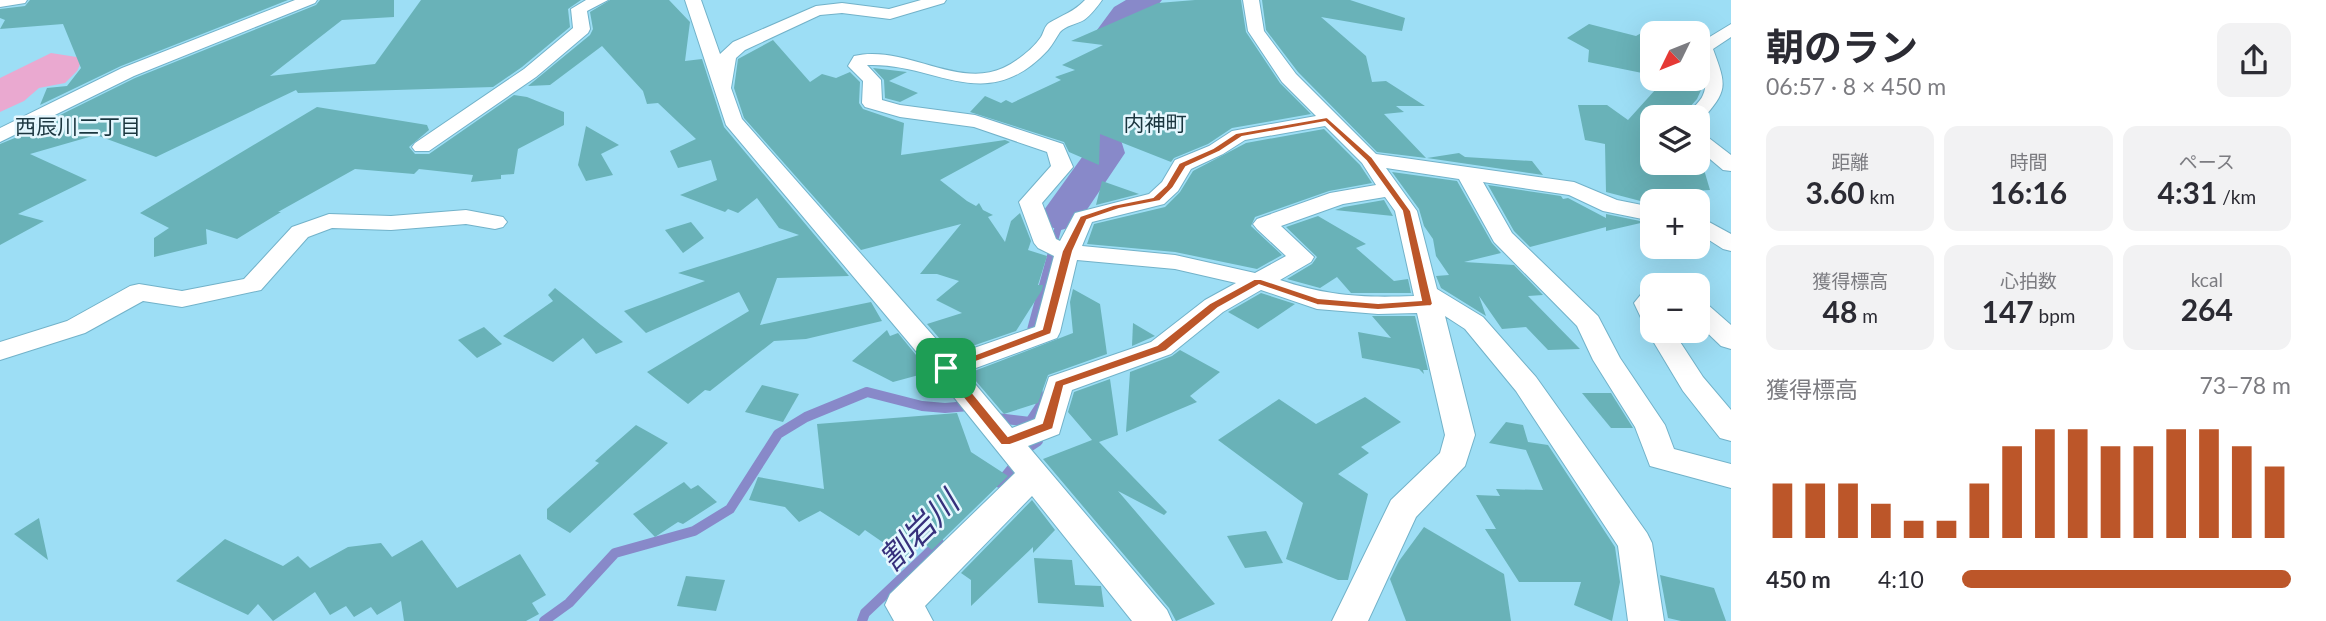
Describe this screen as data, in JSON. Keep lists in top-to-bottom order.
{
  "districts": ["内神町", "西辰川二丁目"],
  "water": ["割岩川"],
  "north": "bottom left",
  "page": {
    "heading": ["朝のラン", "06:57 · 8 × 450 m"],
    "map_buttons": ["+", "−"],
    "stats": [
      ["距離", "3.60 km"],
      ["時間", "16:16"],
      ["ペース", "4:31 /km"],
      ["獲得標高", "48 m"],
      ["心拍数", "147 bpm"],
      ["kcal", "264"]
    ],
    "chart": ["獲得標高", "73–78 m"],
    "list": [
      {
        "name": "450 m",
        "note": "4:10"
      }
    ]
  }
}
